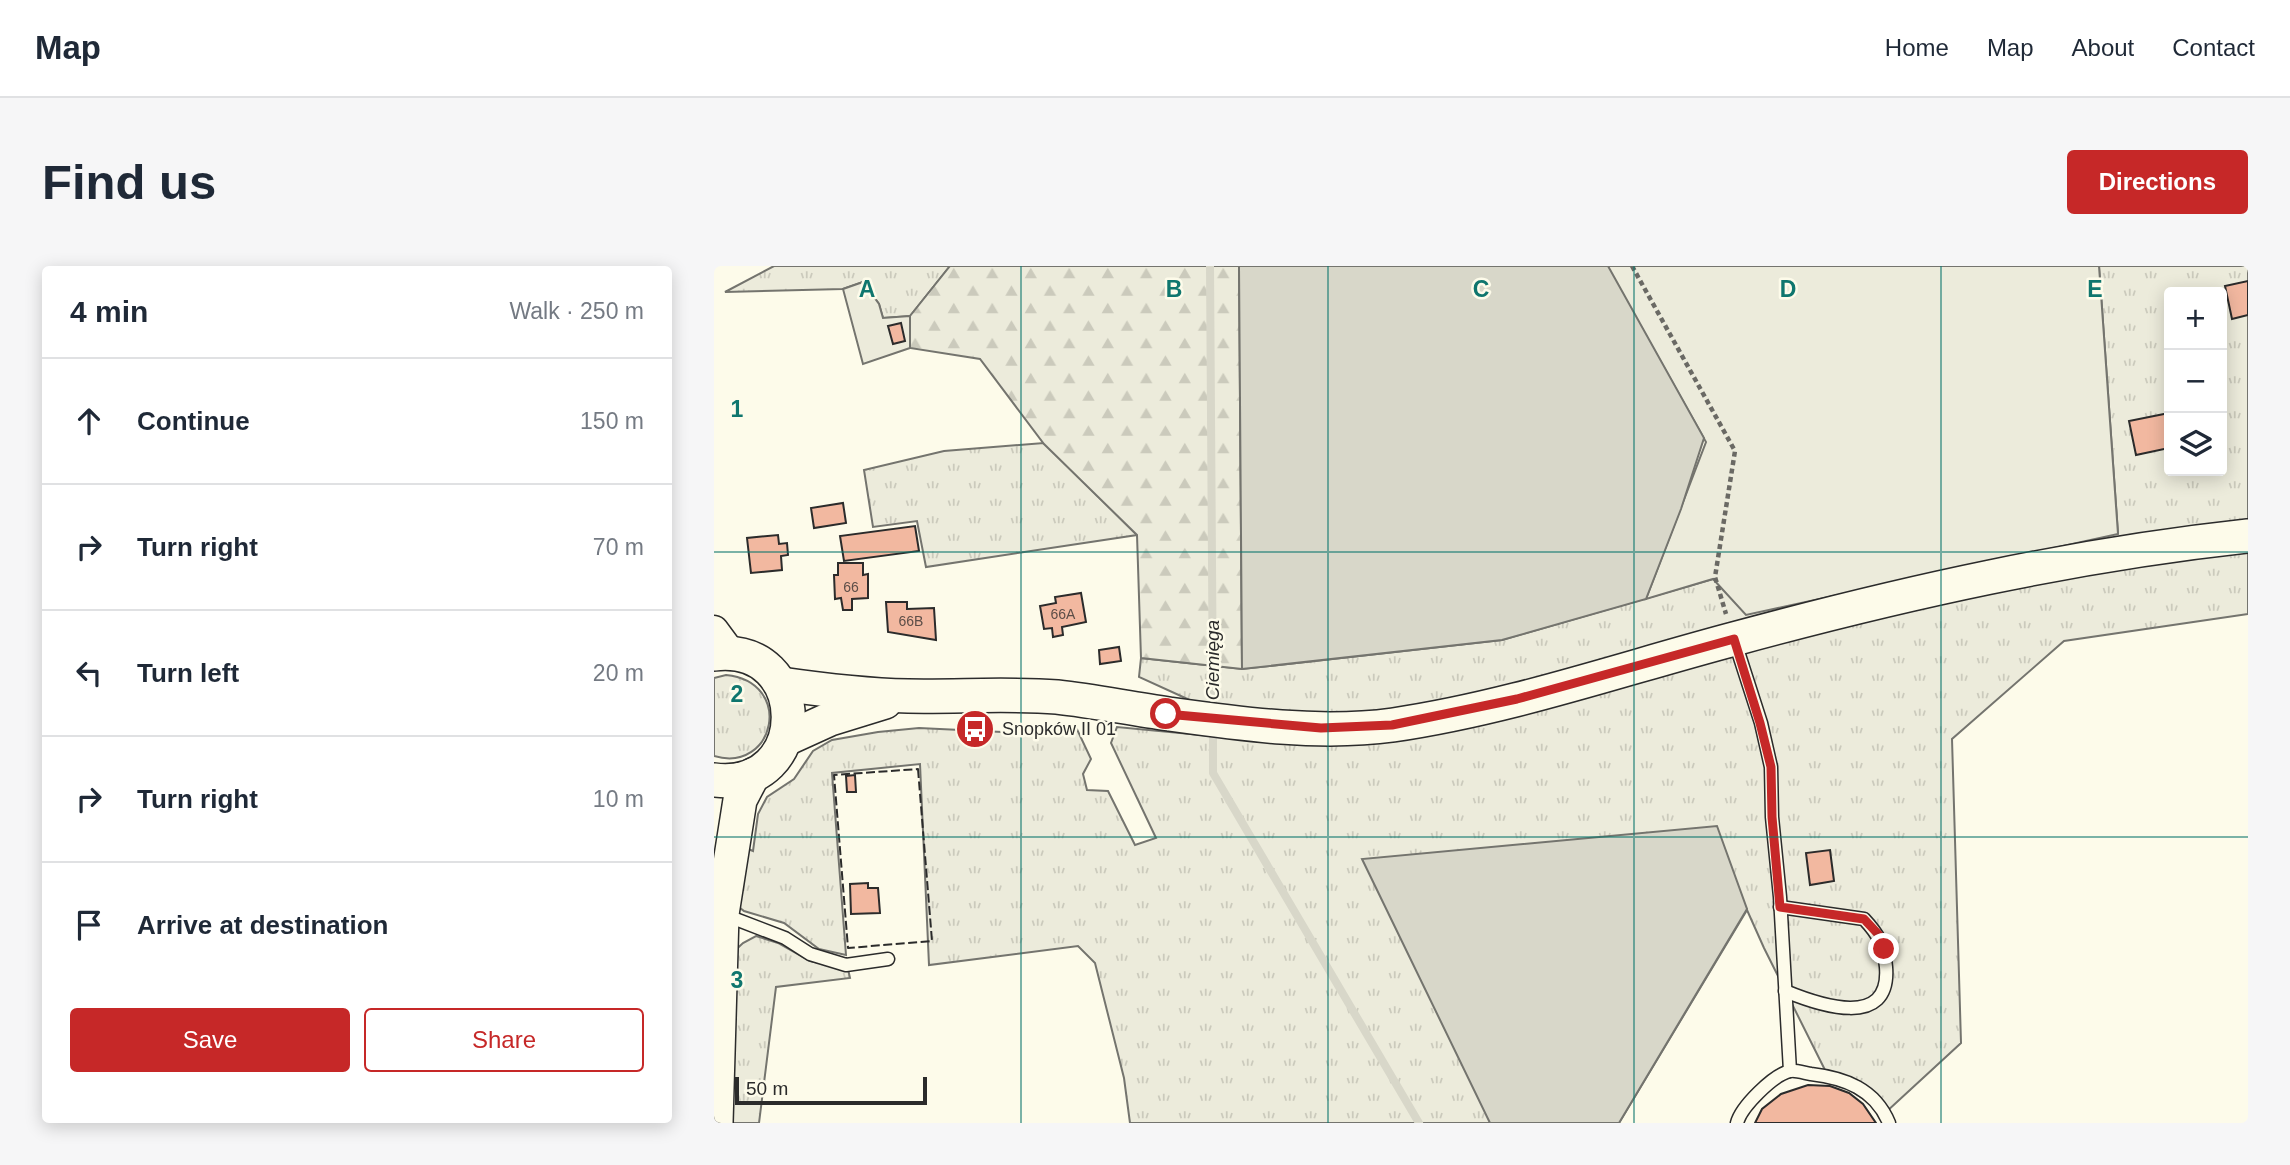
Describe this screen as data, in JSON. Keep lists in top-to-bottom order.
{
  "water": ["Ciemięga"],
  "places": {
    "bus stop": ["Snopków II 01"]
  },
  "house_numbers": ["66", "66A", "66B"],
  "scale_bar": "50 m",
  "page": {
    "header": "Map",
    "nav": [
      "Home",
      "Map",
      "About",
      "Contact"
    ],
    "buttons": [
      "Directions",
      ["Save", "Share"]
    ],
    "title": "Find us",
    "heading": ["4 min", "Walk · 250 m"],
    "map_buttons": ["+", "−"],
    "list": [
      ["Continue", "150 m"],
      ["Turn right", "70 m"],
      ["Turn left", "20 m"],
      ["Turn right", "10 m"],
      "Arrive at destination"
    ],
    "scale": "50 m"
  },
  "grid": {
    "columns": [
      "A",
      "B",
      "C",
      "D",
      "E"
    ],
    "rows": ["1", "2", "3"]
  }
}
